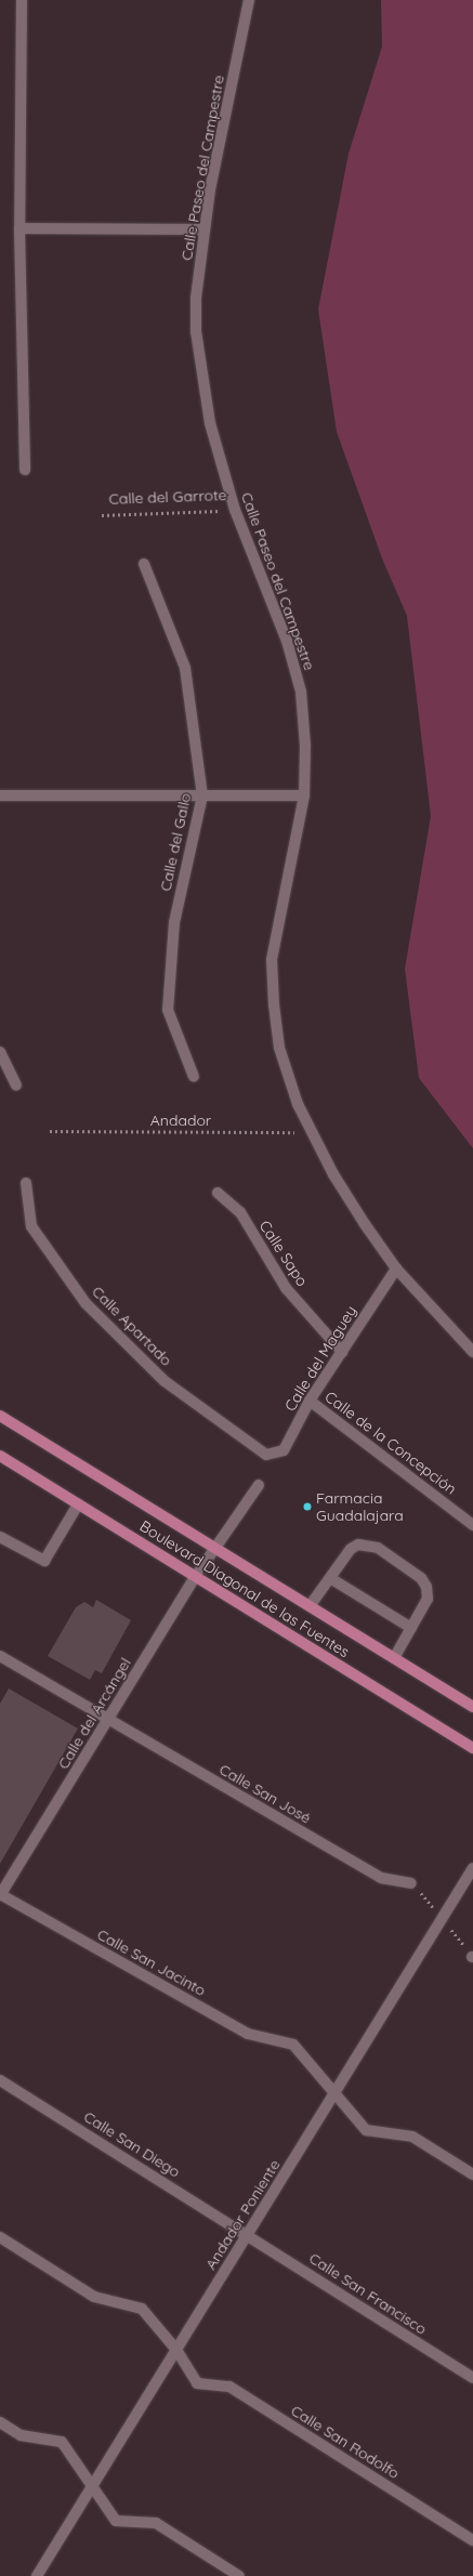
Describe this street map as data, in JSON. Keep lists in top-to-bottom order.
{
  "streets": {
    "main road": ["Boulevard Diagonal de las Fuentes"],
    "street": [
      "Calle Paseo del Campestre",
      "Calle del Gallo",
      "Calle Sapo",
      "Calle Apartado",
      "Calle del Maguey",
      "Calle de la Concepción",
      "Calle del Arcángel",
      "Calle San José",
      "Calle San Jacinto",
      "Calle San Diego",
      "Andador Poniente",
      "Calle San Francisco",
      "Calle San Rodolfo"
    ],
    "path": ["Calle del Garrote", "Andador"]
  },
  "crossings": [
    ["Calle Paseo del Campestre", "Calle del Garrote"],
    ["Calle Paseo del Campestre", "Andador"],
    ["Calle Paseo del Campestre", "Calle del Maguey"],
    ["Calle Sapo", "Calle del Maguey"],
    ["Calle Apartado", "Calle del Maguey"],
    ["Calle del Maguey", "Calle de la Concepción"],
    ["Boulevard Diagonal de las Fuentes", "Calle del Arcángel"],
    ["Calle del Arcángel", "Calle San José"],
    ["Calle del Arcángel", "Calle San Jacinto"],
    ["Calle San Jacinto", "Andador Poniente"],
    ["Calle San Diego", "Andador Poniente"],
    ["Calle San Diego", "Calle San Francisco"],
    ["Andador Poniente", "Calle San Francisco"],
    ["Andador Poniente", "Calle San Rodolfo"]
  ],
  "places": ["Farmacia Guadalajara"]
}
